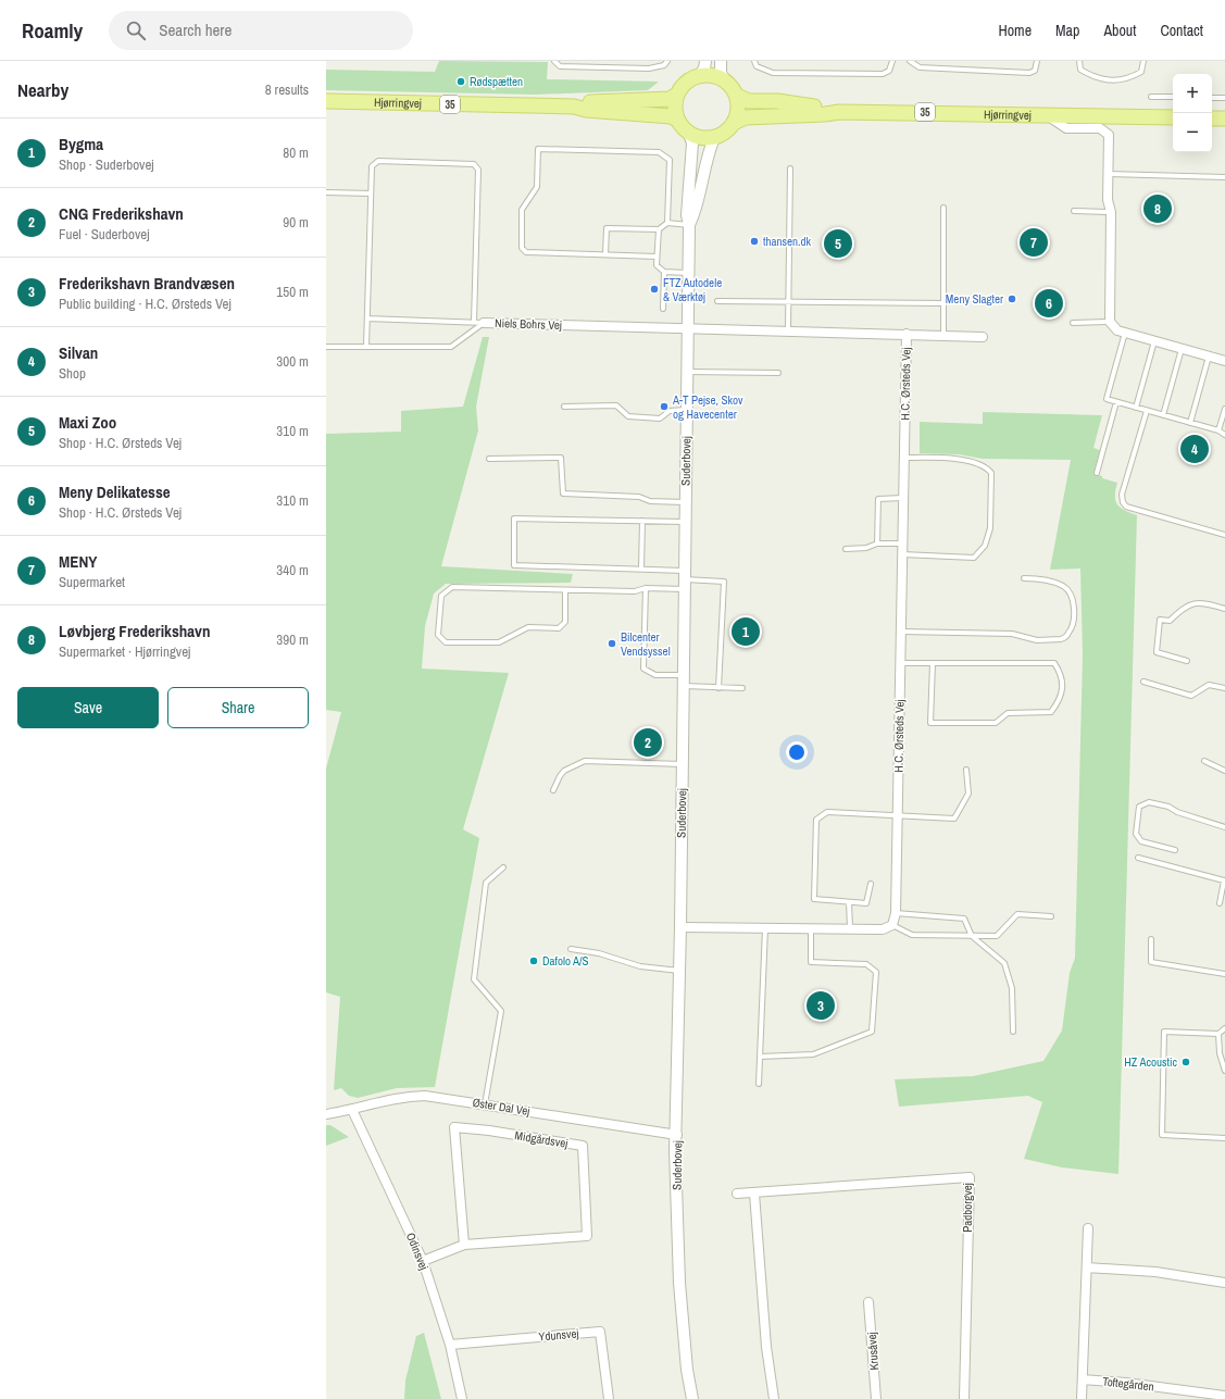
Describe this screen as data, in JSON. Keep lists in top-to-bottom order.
{
  "streets": {
    "main road": ["Hjørringvej", "35"],
    "street": [
      "Niels Bohrs Vej",
      "H.C. Ørsteds Vej",
      "Suderbovej",
      "Øster Dal Vej",
      "Midgårdsvej",
      "Padborgvej",
      "Odinsvej",
      "Ydunsvej",
      "Krusåvej",
      "Toftegården"
    ]
  },
  "crossings": [
    ["Hjørringvej", "35"],
    ["Hjørringvej", "Suderbovej"],
    ["35", "Suderbovej"],
    ["Niels Bohrs Vej", "H.C. Ørsteds Vej"],
    ["Niels Bohrs Vej", "Suderbovej"],
    ["H.C. Ørsteds Vej", "Suderbovej"],
    ["Suderbovej", "Øster Dal Vej"],
    ["Øster Dal Vej", "Odinsvej"],
    ["Midgårdsvej", "Odinsvej"],
    ["Odinsvej", "Ydunsvej"]
  ],
  "places": [
    "Rødspætten",
    "thansen.dk",
    "FTZ Autodele & Værktøj",
    "Meny Slagter",
    "A-T Pejse, Skov og Havecenter",
    "Bilcenter Vendsyssel",
    "Dafolo A/S",
    "HZ Acoustic"
  ],
  "page": {
    "header": "Roamly",
    "search": "Search here",
    "nav": [
      "Home",
      "Map",
      "About",
      "Contact"
    ],
    "heading": ["Nearby", "8 results"],
    "map_buttons": ["+", "−"],
    "list": [
      {
        "mark": "1",
        "name": "Bygma",
        "note": "Shop · Suderbovej",
        "value": "80 m"
      },
      {
        "mark": "2",
        "name": "CNG Frederikshavn",
        "note": "Fuel · Suderbovej",
        "value": "90 m"
      },
      {
        "mark": "3",
        "name": "Frederikshavn Brandvæsen",
        "note": "Public building · H.C. Ørsteds Vej",
        "value": "150 m"
      },
      {
        "mark": "4",
        "name": "Silvan",
        "note": "Shop",
        "value": "300 m"
      },
      {
        "mark": "5",
        "name": "Maxi Zoo",
        "note": "Shop · H.C. Ørsteds Vej",
        "value": "310 m"
      },
      {
        "mark": "6",
        "name": "Meny Delikatesse",
        "note": "Shop · H.C. Ørsteds Vej",
        "value": "310 m"
      },
      {
        "mark": "7",
        "name": "MENY",
        "note": "Supermarket",
        "value": "340 m"
      },
      {
        "mark": "8",
        "name": "Løvbjerg Frederikshavn",
        "note": "Supermarket · Hjørringvej",
        "value": "390 m"
      }
    ],
    "pins": [
      "8",
      "7",
      "5",
      "6",
      "4",
      "1",
      "2",
      "3"
    ],
    "buttons": ["Save", "Share"]
  }
}
